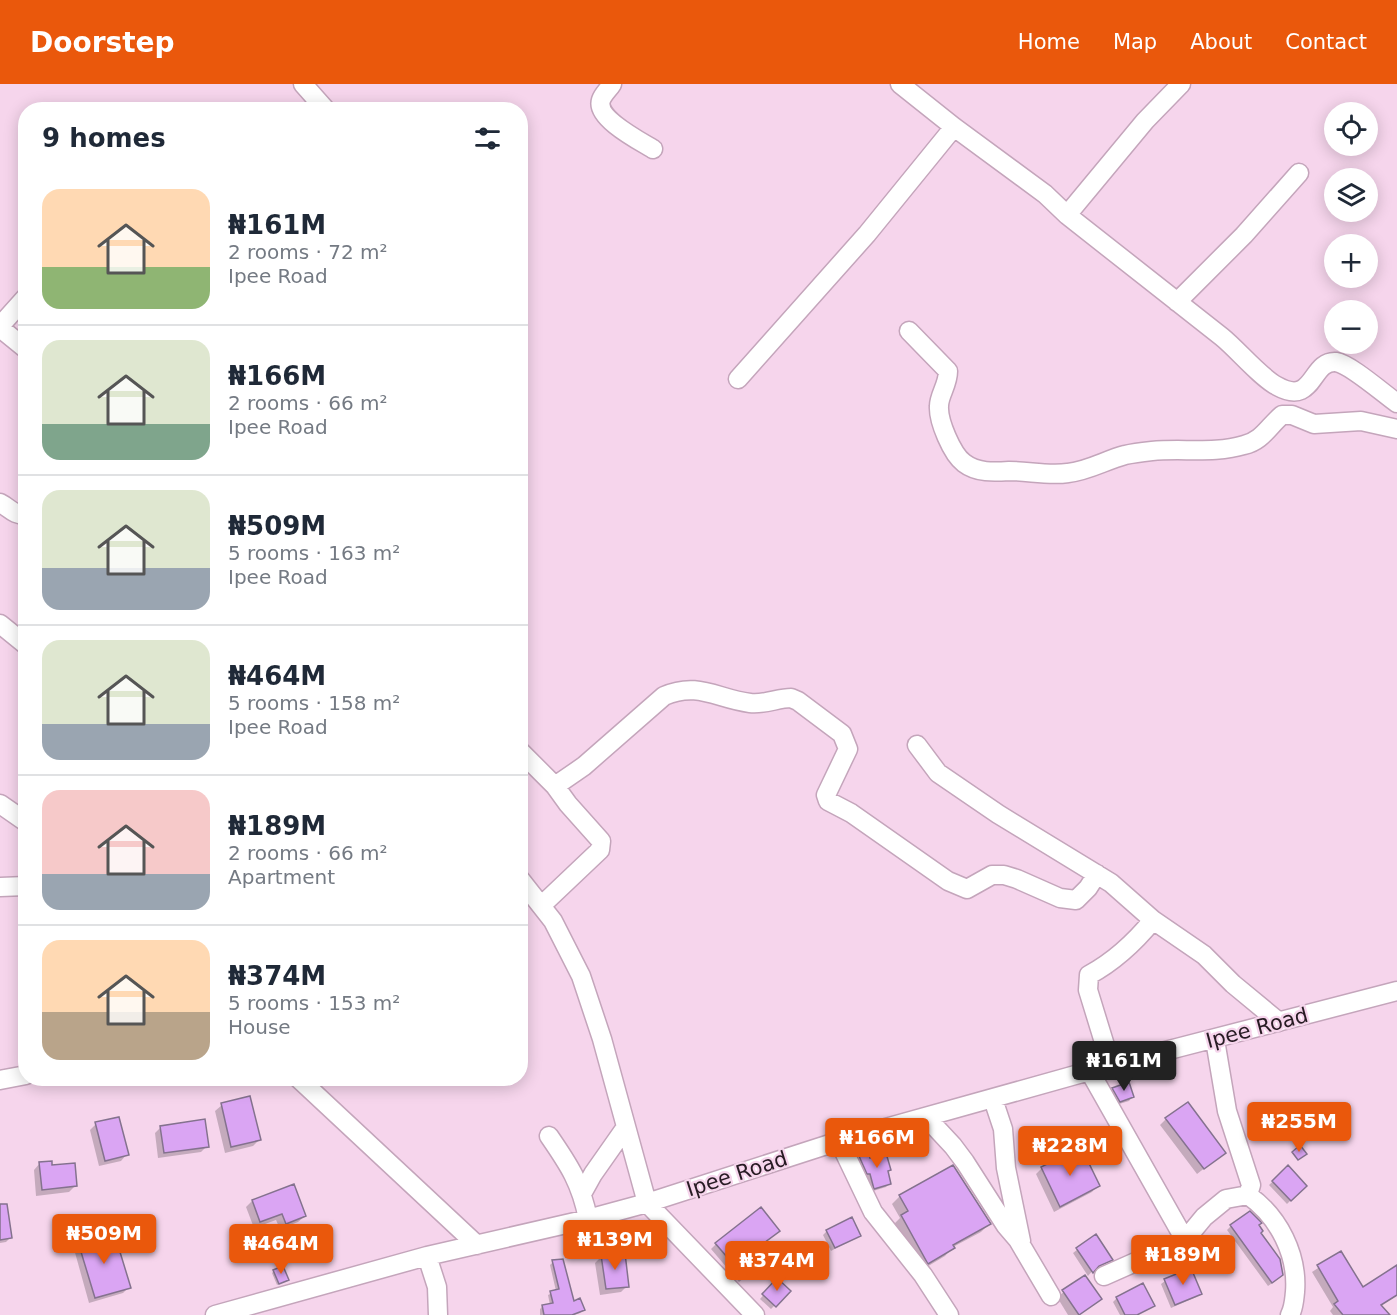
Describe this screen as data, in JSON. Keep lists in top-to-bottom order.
{
  "streets": {
    "street": ["Ipee Road"]
  },
  "page": {
    "header": "Doorstep",
    "nav": [
      "Home",
      "Map",
      "About",
      "Contact"
    ],
    "map_buttons": ["+", "−"],
    "heading": "9 homes",
    "list": [
      {
        "name": "₦161M",
        "note": "2 rooms · 72 m² · Ipee Road"
      },
      {
        "name": "₦166M",
        "note": "2 rooms · 66 m² · Ipee Road"
      },
      {
        "name": "₦509M",
        "note": "5 rooms · 163 m² · Ipee Road"
      },
      {
        "name": "₦464M",
        "note": "5 rooms · 158 m² · Ipee Road"
      },
      {
        "name": "₦189M",
        "note": "2 rooms · 66 m² · Apartment"
      },
      {
        "name": "₦374M",
        "note": "5 rooms · 153 m² · House"
      }
    ],
    "price": [
      "₦161M",
      "₦255M",
      "₦166M",
      "₦228M",
      "₦509M",
      "₦139M",
      "₦464M",
      "₦189M",
      "₦374M"
    ]
  }
}
